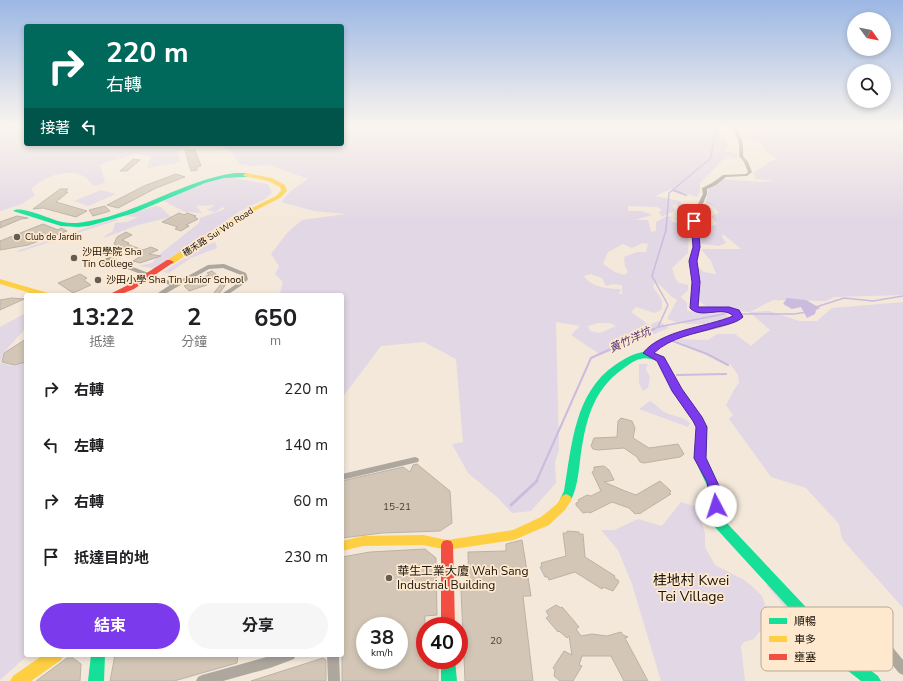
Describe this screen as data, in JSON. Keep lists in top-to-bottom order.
{
  "streets": {
    "street": ["穗禾路 Sui Wo Road"]
  },
  "districts": ["桂地村 Kwei Tei Village"],
  "water": ["黃竹洋坑"],
  "places": [
    "Club de Jardin",
    "沙田學院 Sha Tin College",
    "沙田小學 Sha Tin Junior School",
    "華生工業大廈 Wah Sang Industrial Building"
  ],
  "house_numbers": ["15-21", "20"],
  "legend": ["順暢", "車多", "壅塞"],
  "north": "bottom right",
  "page": {
    "turn": ["220 m", "右轉"],
    "then": "接著",
    "eta": [
      "13:22",
      "抵達",
      "2",
      "分鐘",
      "650",
      "m"
    ],
    "list": [
      {
        "name": "右轉",
        "value": "220 m"
      },
      {
        "name": "左轉",
        "value": "140 m"
      },
      {
        "name": "右轉",
        "value": "60 m"
      },
      {
        "name": "抵達目的地",
        "value": "230 m"
      }
    ],
    "buttons": ["結束", "分享"],
    "speed": "38 km/h",
    "limit": "40"
  }
}
